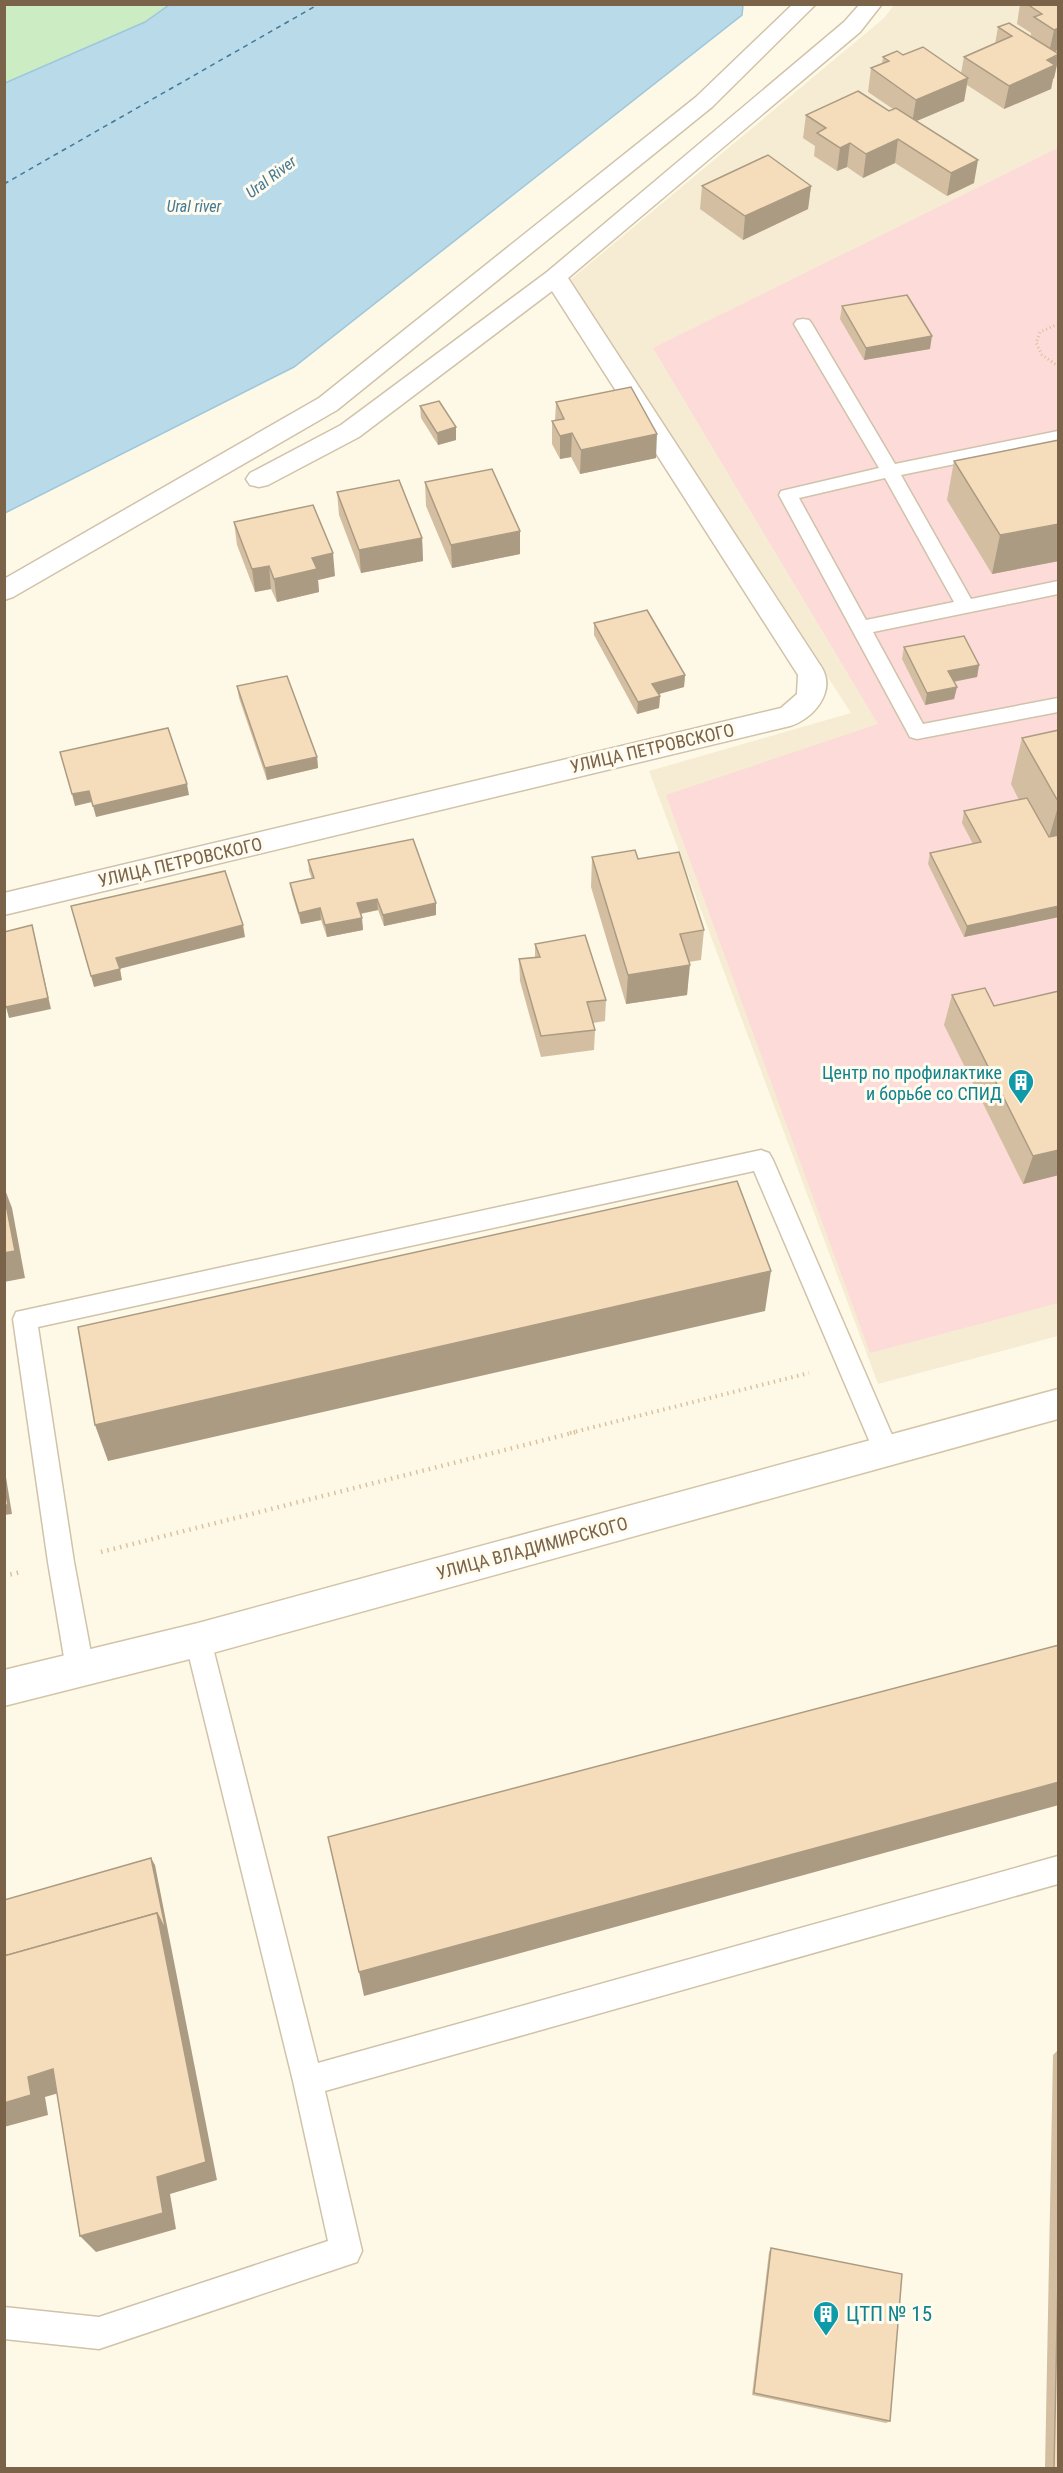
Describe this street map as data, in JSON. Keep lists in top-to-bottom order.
{
  "streets": {
    "street": ["УЛИЦА ПЕТРОВСКОГО", "УЛИЦА ВЛАДИМИРСКОГО"]
  },
  "water": ["Ural River", "Ural river"],
  "places": {
    "building": ["Центр по профилактике и борьбе со СПИД", "ЦТП № 15"]
  }
}
